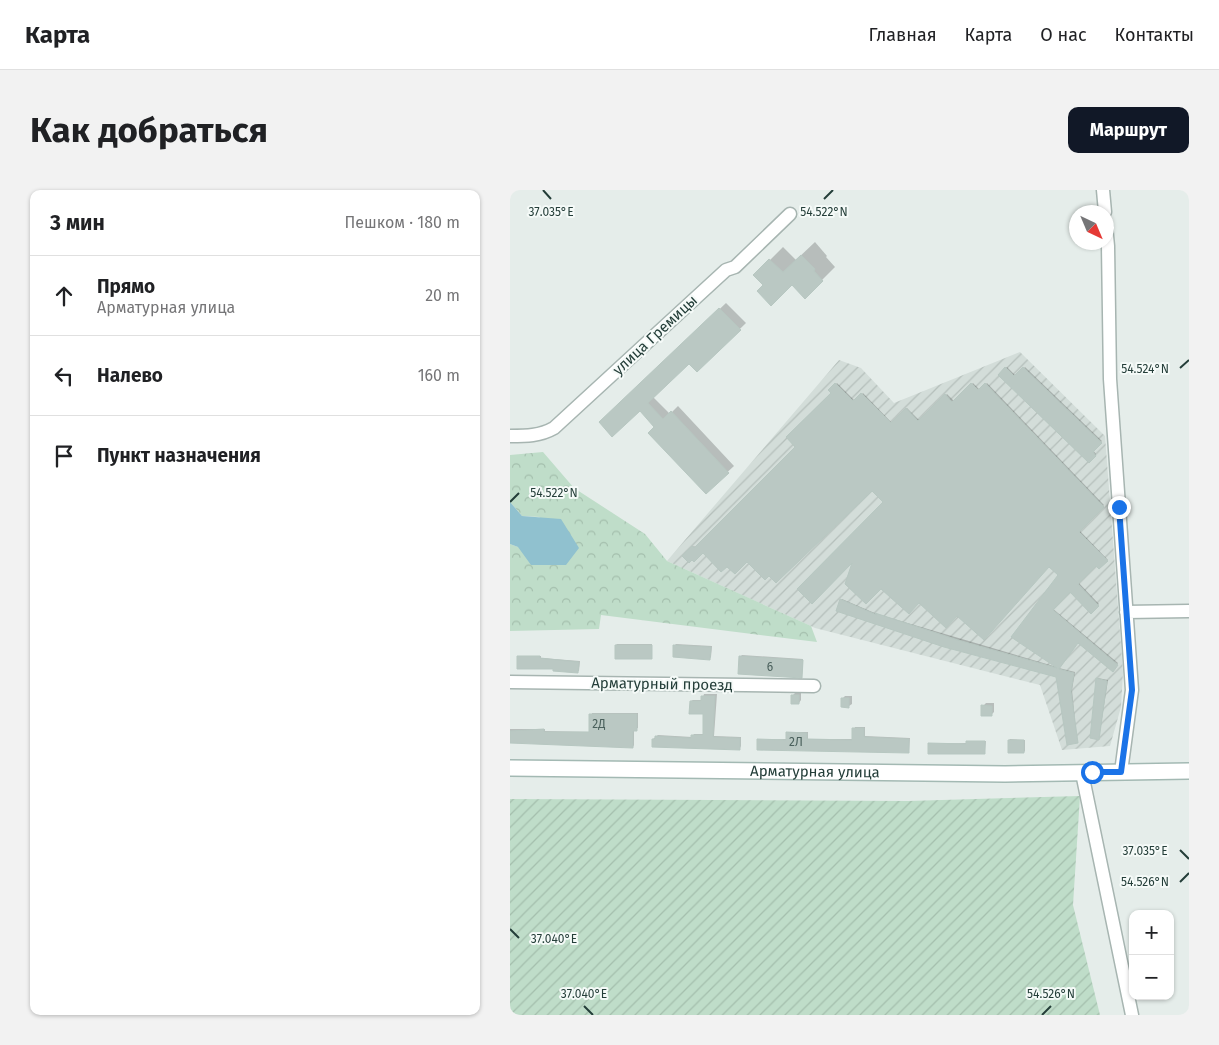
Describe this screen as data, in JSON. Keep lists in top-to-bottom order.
{
  "streets": {
    "street": ["улица Гремицы", "Арматурный проезд", "Арматурная улица"]
  },
  "house_numbers": ["6", "2Д", "2Л"],
  "north": "bottom right",
  "page": {
    "header": "Карта",
    "nav": [
      "Главная",
      "Карта",
      "О нас",
      "Контакты"
    ],
    "buttons": "Маршрут",
    "title": "Как добраться",
    "heading": ["3 мин", "Пешком · 180 m"],
    "list": [
      ["Прямо", "Арматурная улица", "20 m"],
      ["Налево", "160 m"],
      "Пункт назначения"
    ],
    "map_buttons": ["+", "−"]
  },
  "coordinates": [
    "54.522°N",
    "37.035°E",
    "54.524°N",
    "54.526°N",
    "37.040°E"
  ]
}
